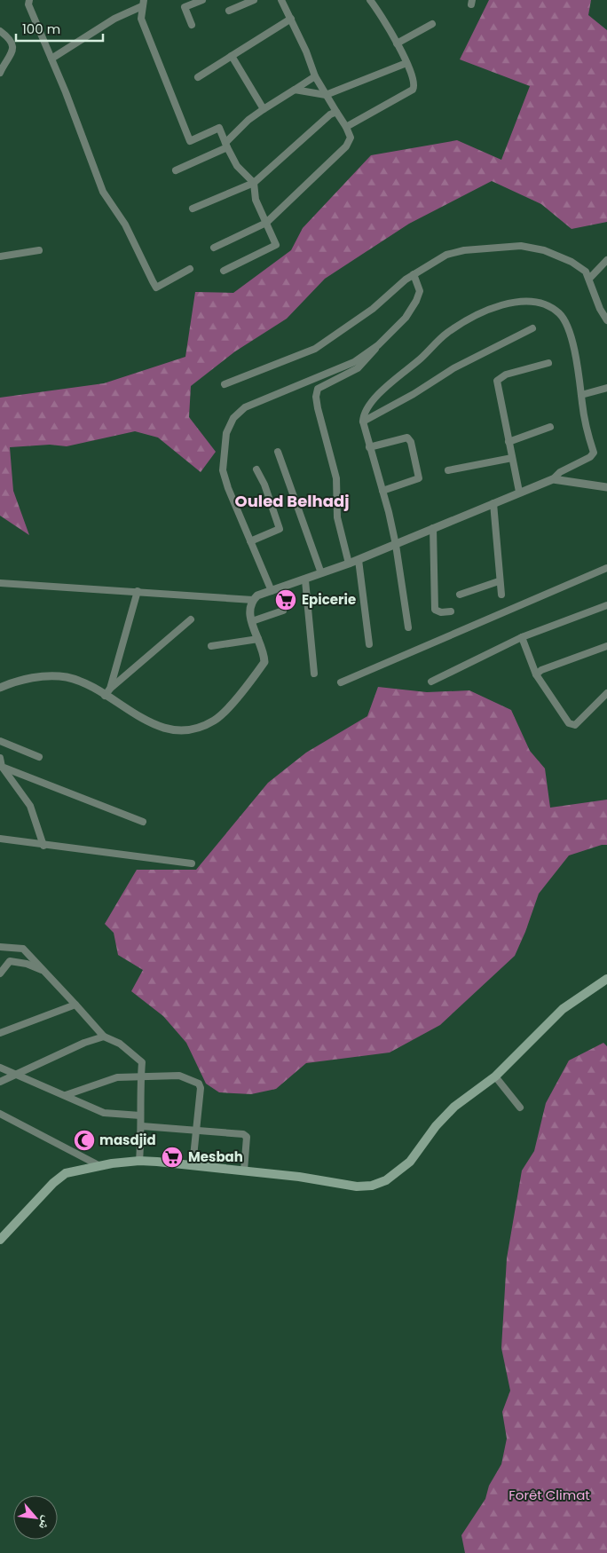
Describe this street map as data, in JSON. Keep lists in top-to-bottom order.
{
  "districts": ["Ouled Belhadj"],
  "parks": ["Forêt Climat"],
  "places": {
    "supermarket": ["Epicerie", "Mesbah"],
    "mosque": ["masdjid"]
  },
  "scale_bar": "100 m",
  "north": "bottom right"
}
